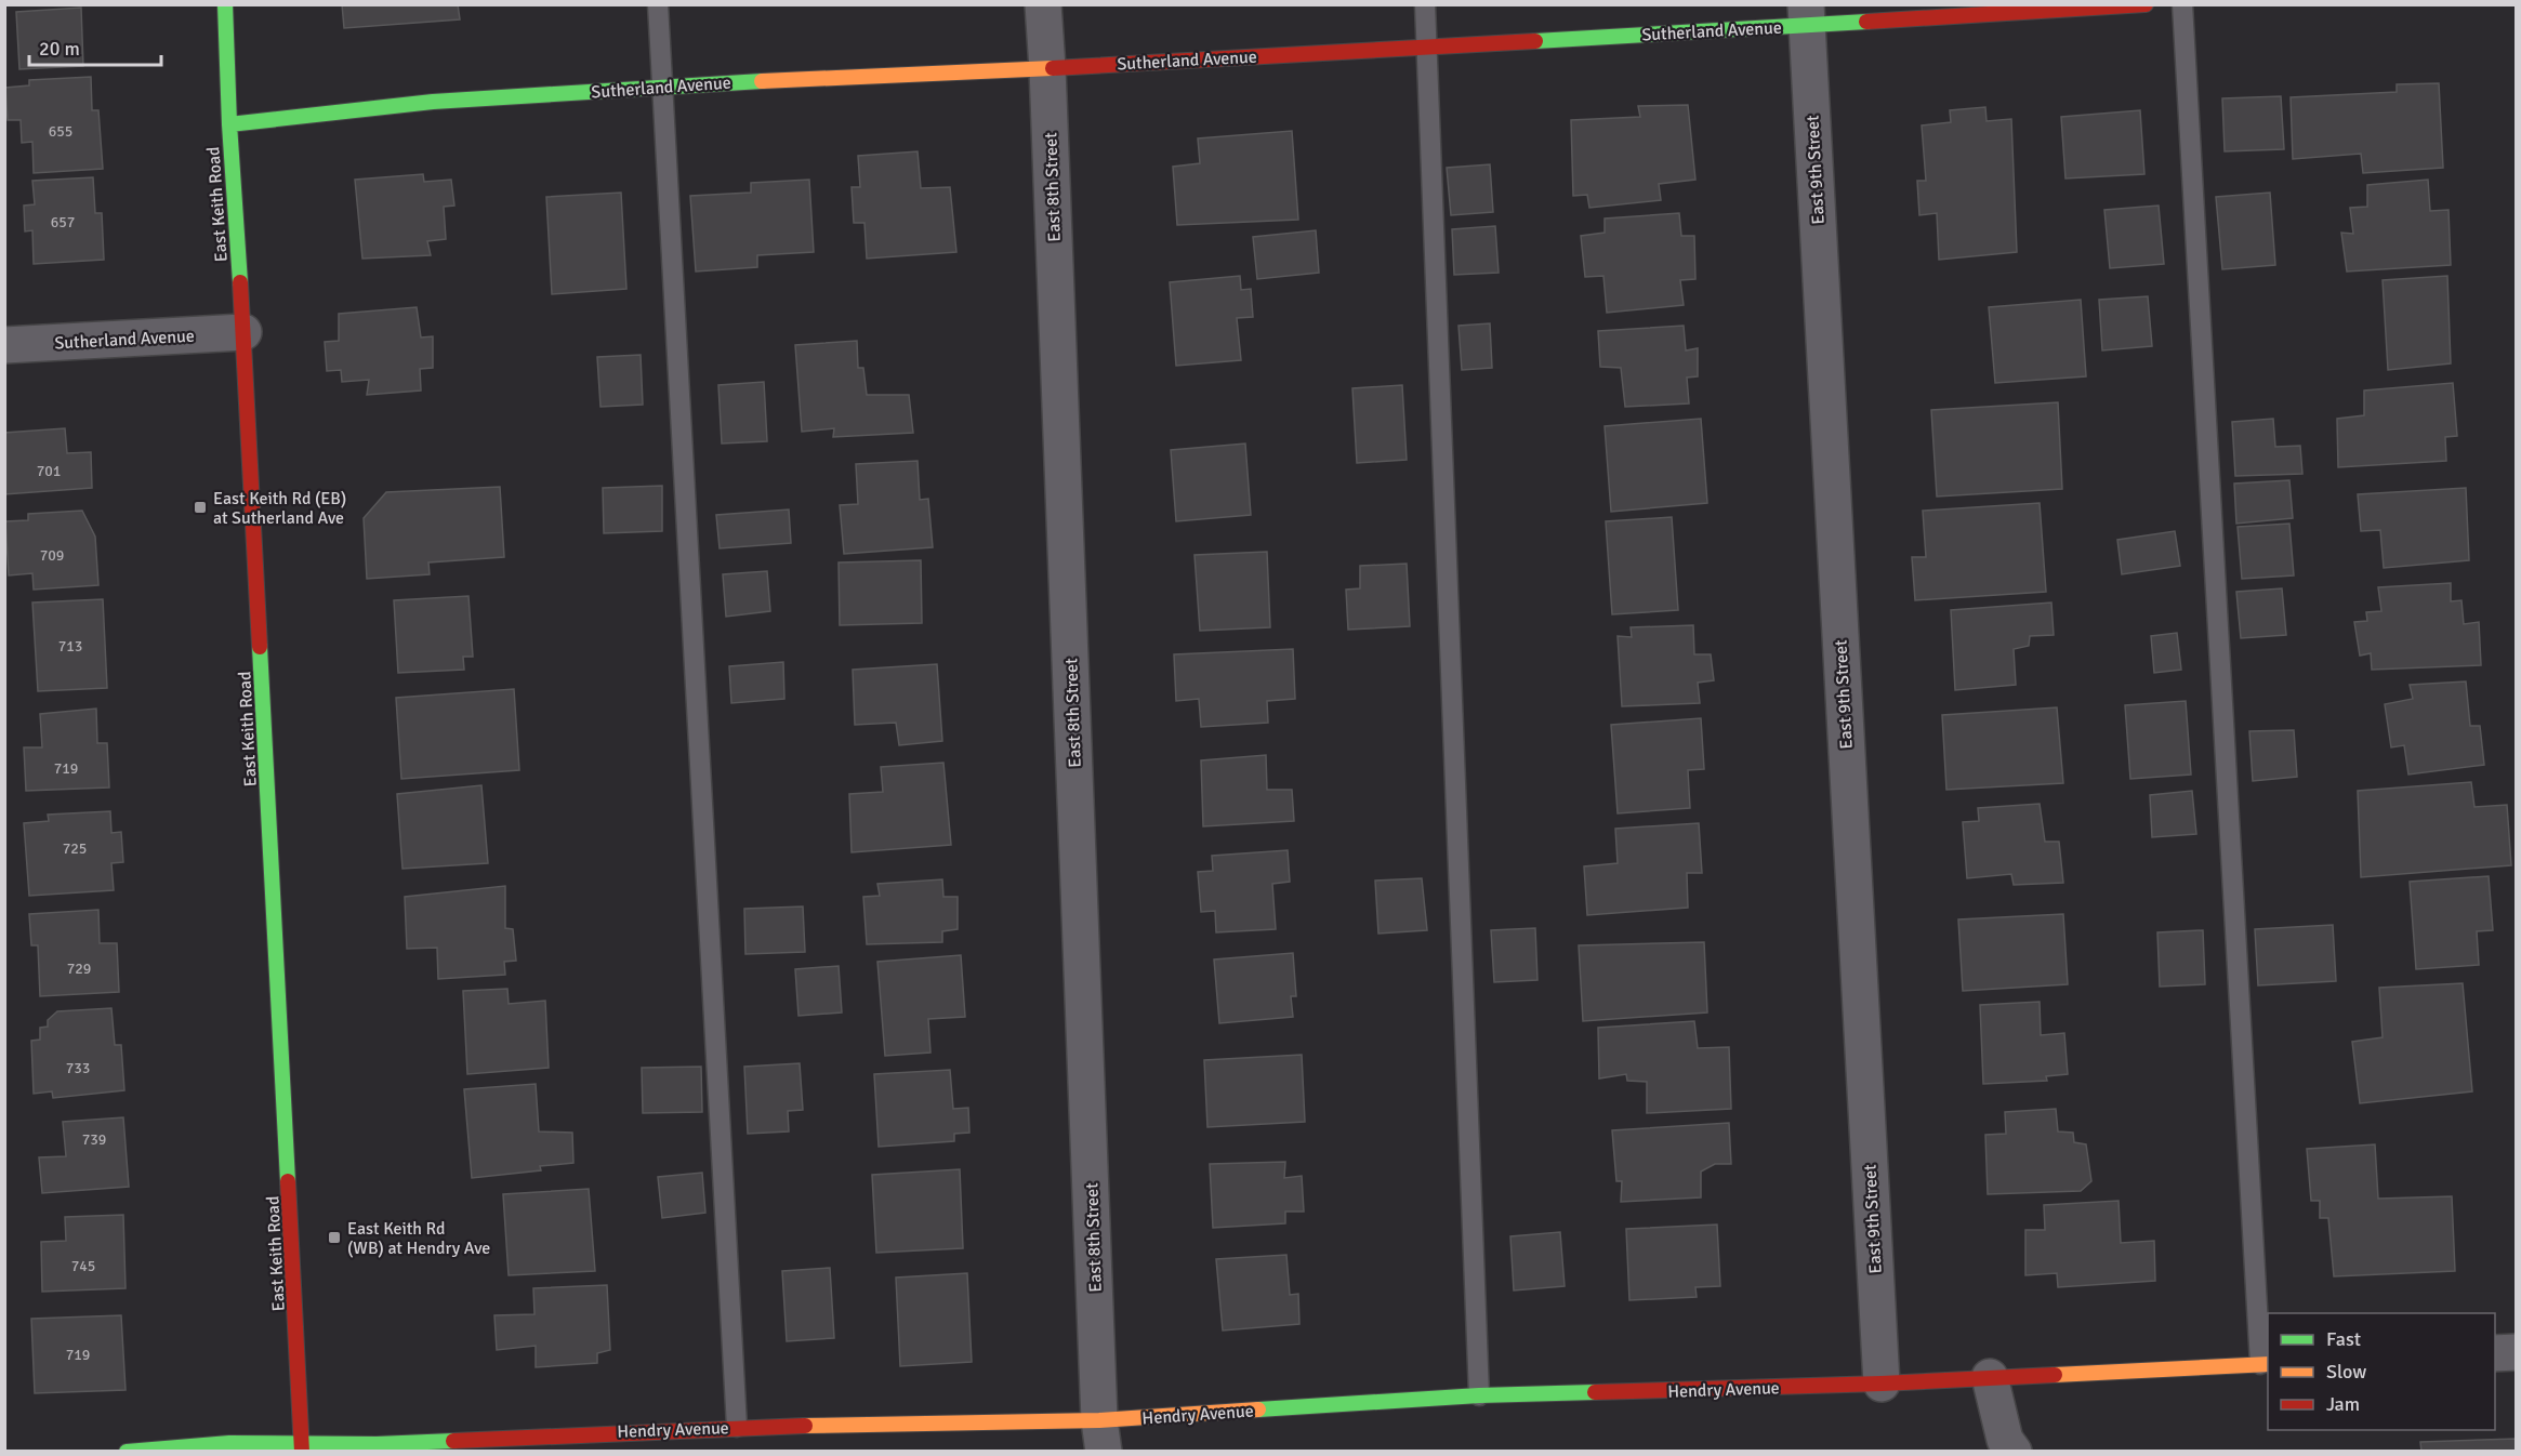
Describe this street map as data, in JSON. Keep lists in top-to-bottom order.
{
  "streets": {
    "street": [
      "Sutherland Avenue",
      "East 9th Street",
      "East 8th Street",
      "East Keith Road",
      "Hendry Avenue"
    ]
  },
  "crossings": [
    ["Sutherland Avenue", "East 9th Street"],
    ["Sutherland Avenue", "East 8th Street"],
    ["Sutherland Avenue", "East Keith Road"],
    ["East 9th Street", "Hendry Avenue"],
    ["East 8th Street", "Hendry Avenue"],
    ["East Keith Road", "Hendry Avenue"]
  ],
  "places": {
    "transit": ["East Keith Rd (EB) at Sutherland Ave", "East Keith Rd (WB) at Hendry Ave"]
  },
  "house_numbers": [
    "655",
    "657",
    "701",
    "709",
    "713",
    "719",
    "725",
    "729",
    "733",
    "739",
    "745",
    "719"
  ],
  "legend": ["Fast", "Slow", "Jam"],
  "scale_bar": "20 m"
}
